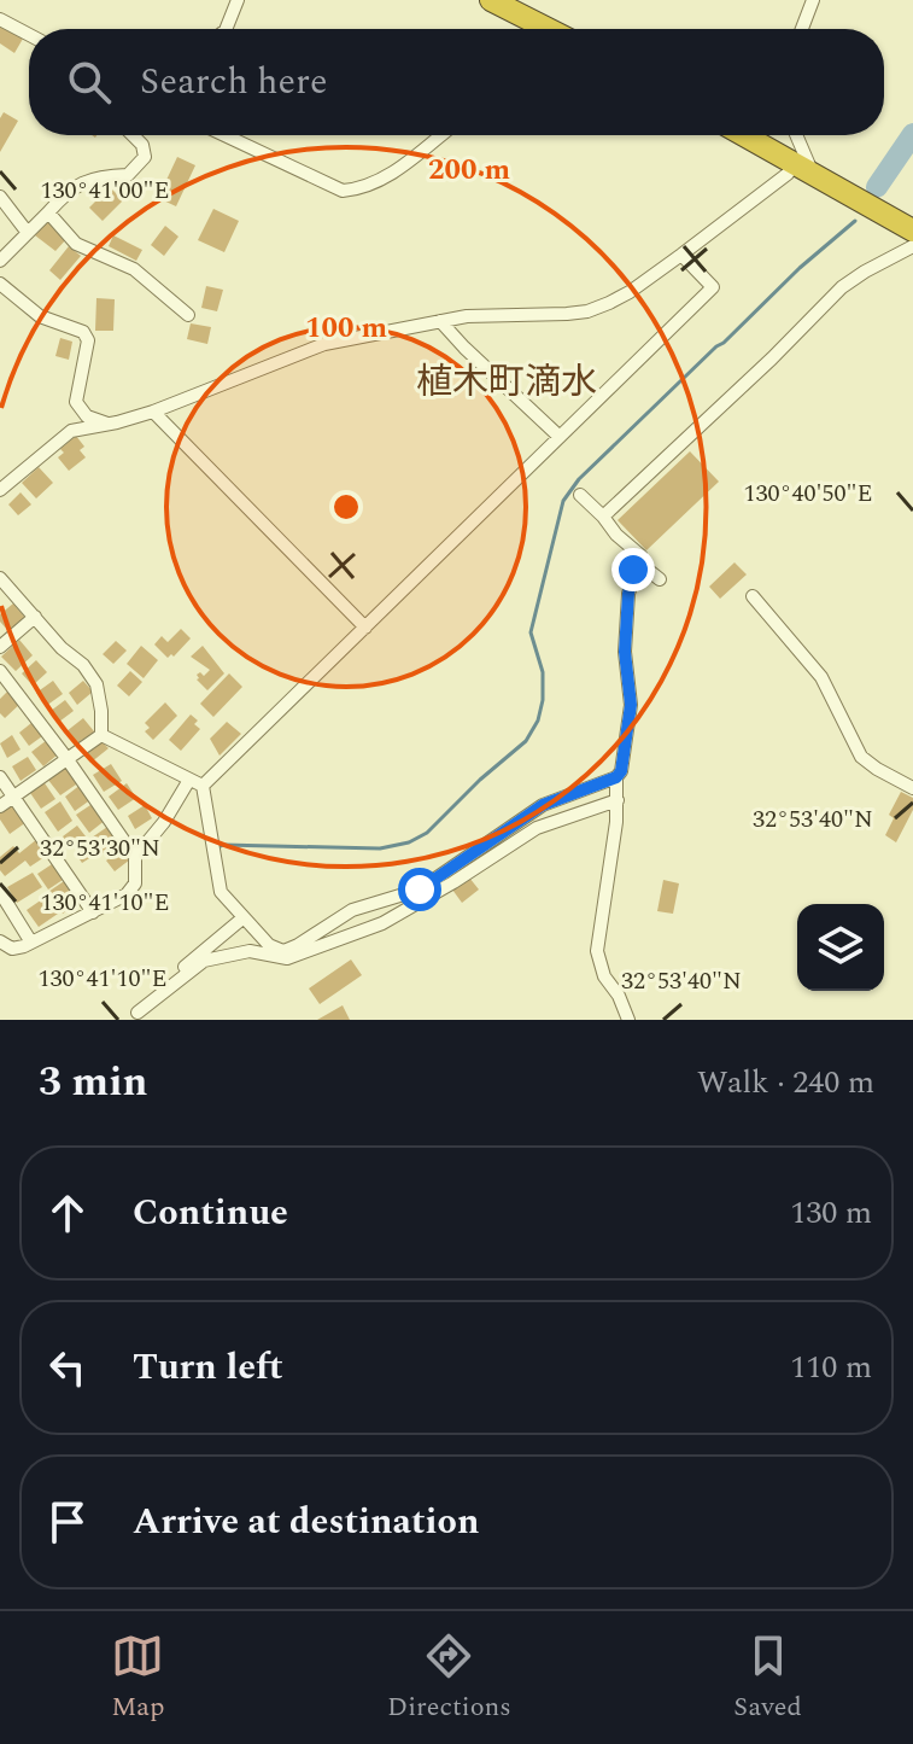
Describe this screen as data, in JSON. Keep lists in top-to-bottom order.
{
  "districts": ["植木町滴水"],
  "page": {
    "search": "Search here",
    "heading": ["3 min", "Walk · 240 m"],
    "list": [
      ["Continue", "130 m"],
      ["Turn left", "110 m"],
      "Arrive at destination"
    ],
    "nav": ["Map", "Directions", "Saved"]
  },
  "coordinates": [
    "130°41'00\"E",
    "130°40'50\"E",
    "32°53'40\"N",
    "32°53'30\"N",
    "130°41'10\"E"
  ],
  "rings": ["200 m", "100 m"]
}
